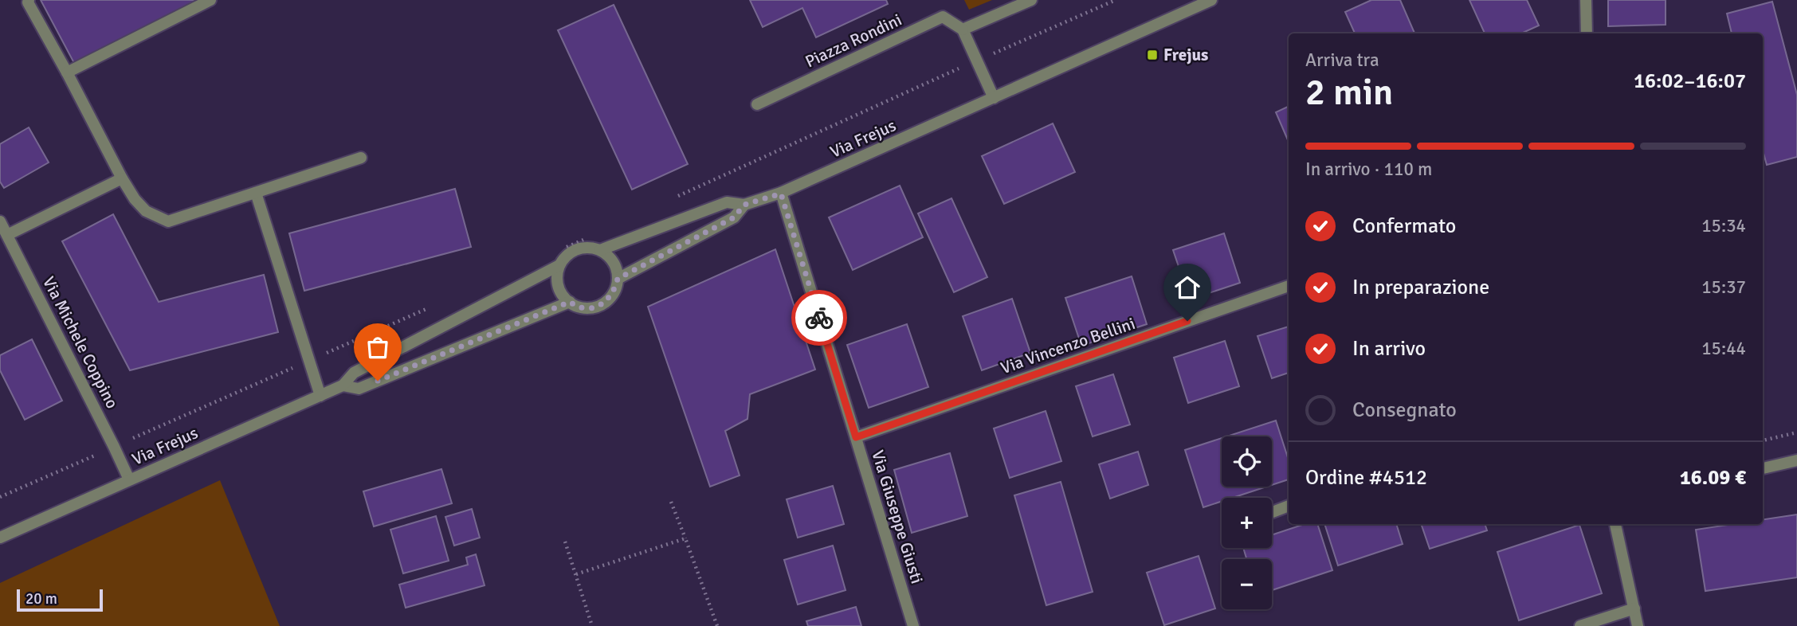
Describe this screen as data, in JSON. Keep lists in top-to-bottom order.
{
  "streets": {
    "street": [
      "Piazza Rondini",
      "Via Frejus",
      "Via Michele Coppino",
      "Via Vincenzo Bellini",
      "Via Giuseppe Giusti"
    ]
  },
  "crossings": [
    ["Via Frejus", "Via Michele Coppino"],
    ["Via Frejus", "Via Giuseppe Giusti"],
    ["Via Vincenzo Bellini", "Via Giuseppe Giusti"]
  ],
  "places": {
    "transit": ["Frejus"]
  },
  "scale_bar": "20 m",
  "page": {
    "heading": ["2 min", "Arriva tra", "16:02–16:07"],
    "panel": ["Ordine #4512", "16.09 €"],
    "bar": "In arrivo · 110 m",
    "list": [
      ["Confermato", "15:34"],
      ["In preparazione", "15:37"],
      ["In arrivo", "15:44"],
      "Consegnato"
    ],
    "map_buttons": ["+", "−"],
    "scale": "20 m"
  }
}
